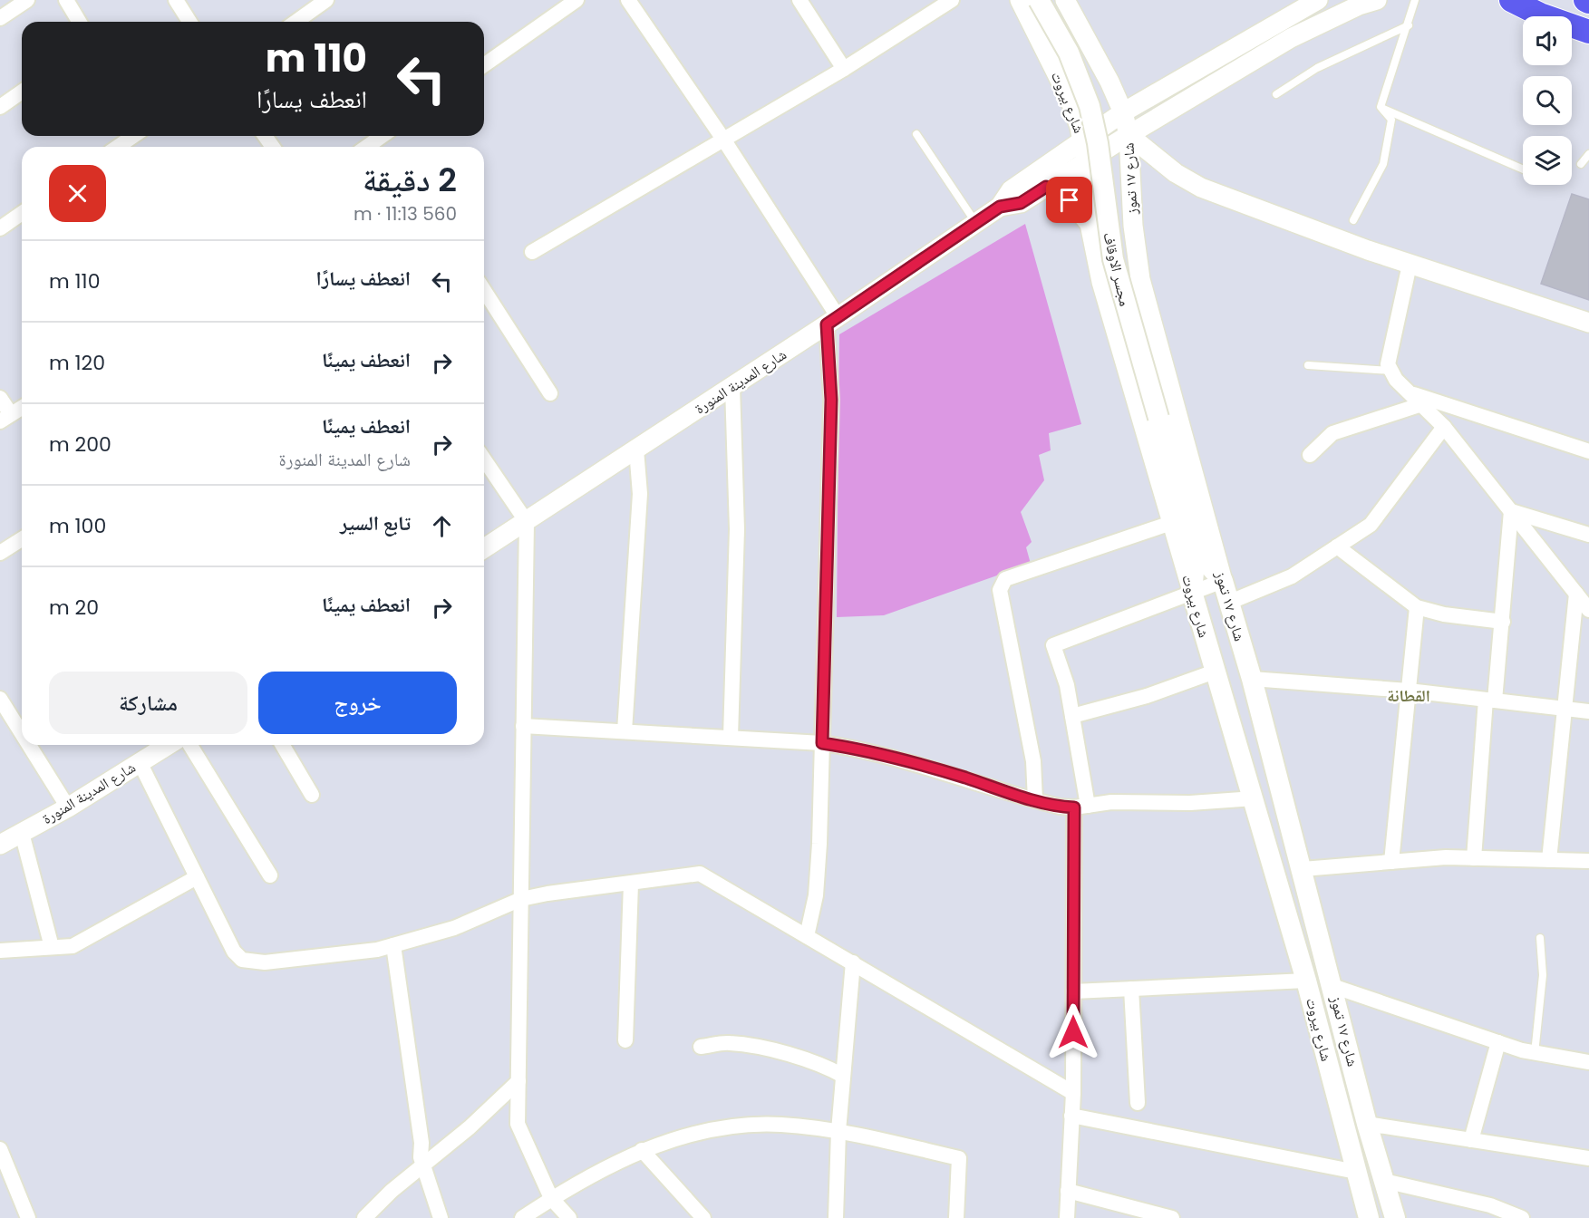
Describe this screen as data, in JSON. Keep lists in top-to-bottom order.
{
  "streets": {
    "main road": ["شارع بيروت", "شارع ١٧ تموز", "مجسر الاوقاف"],
    "street": ["شارع المدينة المنورة"]
  },
  "crossings": [
    ["شارع بيروت", "مجسر الاوقاف"],
    ["شارع ١٧ تموز", "مجسر الاوقاف"]
  ],
  "districts": ["القطانة"],
  "page": {
    "turn": ["110 m", "انعطف يسارًا"],
    "heading": ["2 دقيقة", "560 m · 11:13"],
    "list": [
      {
        "name": "انعطف يسارًا",
        "value": "110 m"
      },
      {
        "name": "انعطف يمينًا",
        "value": "120 m"
      },
      {
        "name": "انعطف يمينًا",
        "note": "شارع المدينة المنورة",
        "value": "200 m"
      },
      {
        "name": "تابع السير",
        "value": "100 m"
      },
      {
        "name": "انعطف يمينًا",
        "value": "20 m"
      }
    ],
    "buttons": ["خروج", "مشاركة"]
  }
}
